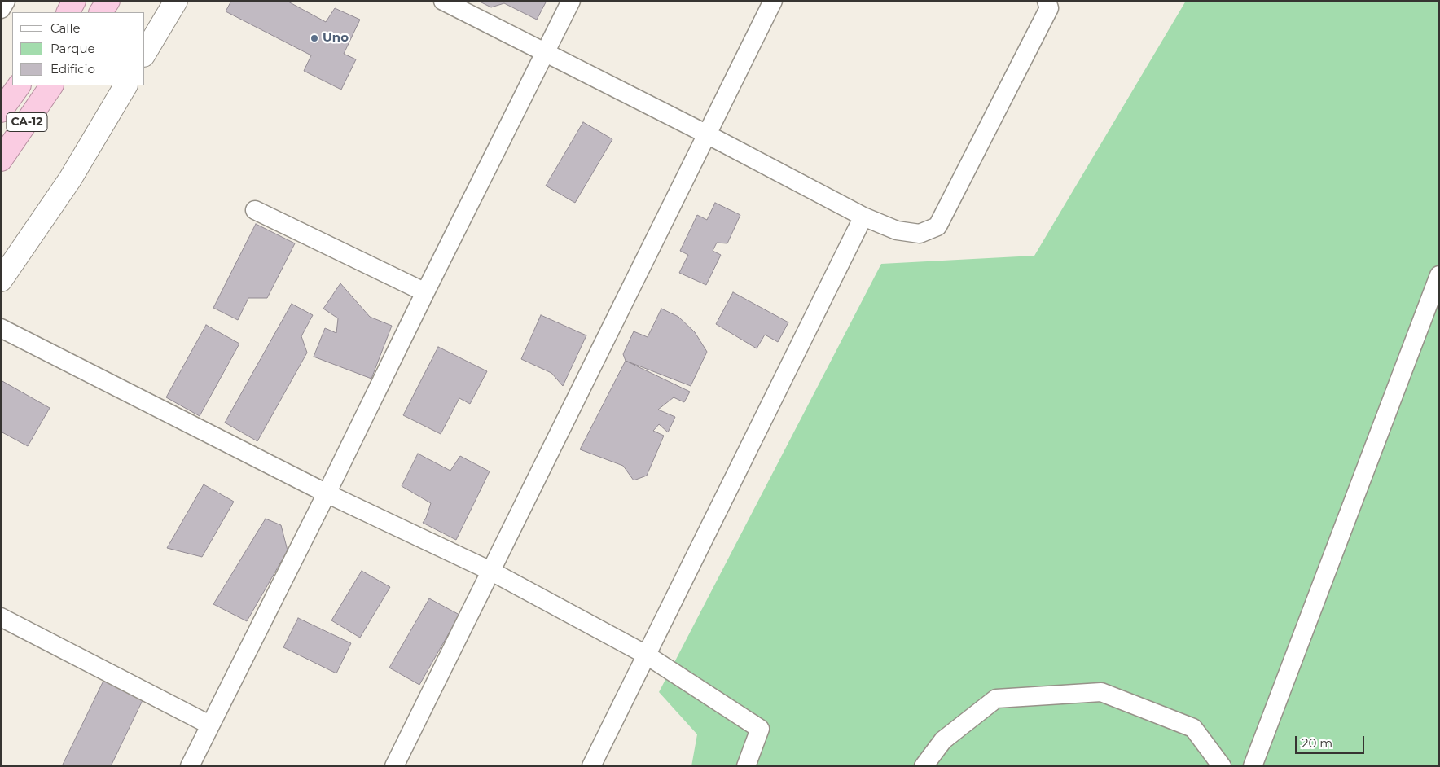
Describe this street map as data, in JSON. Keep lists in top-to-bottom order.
{
  "streets": {
    "highway": ["CA-12"]
  },
  "places": ["Uno"],
  "legend": ["Calle", "Parque", "Edificio"],
  "scale_bar": "20 m"
}
